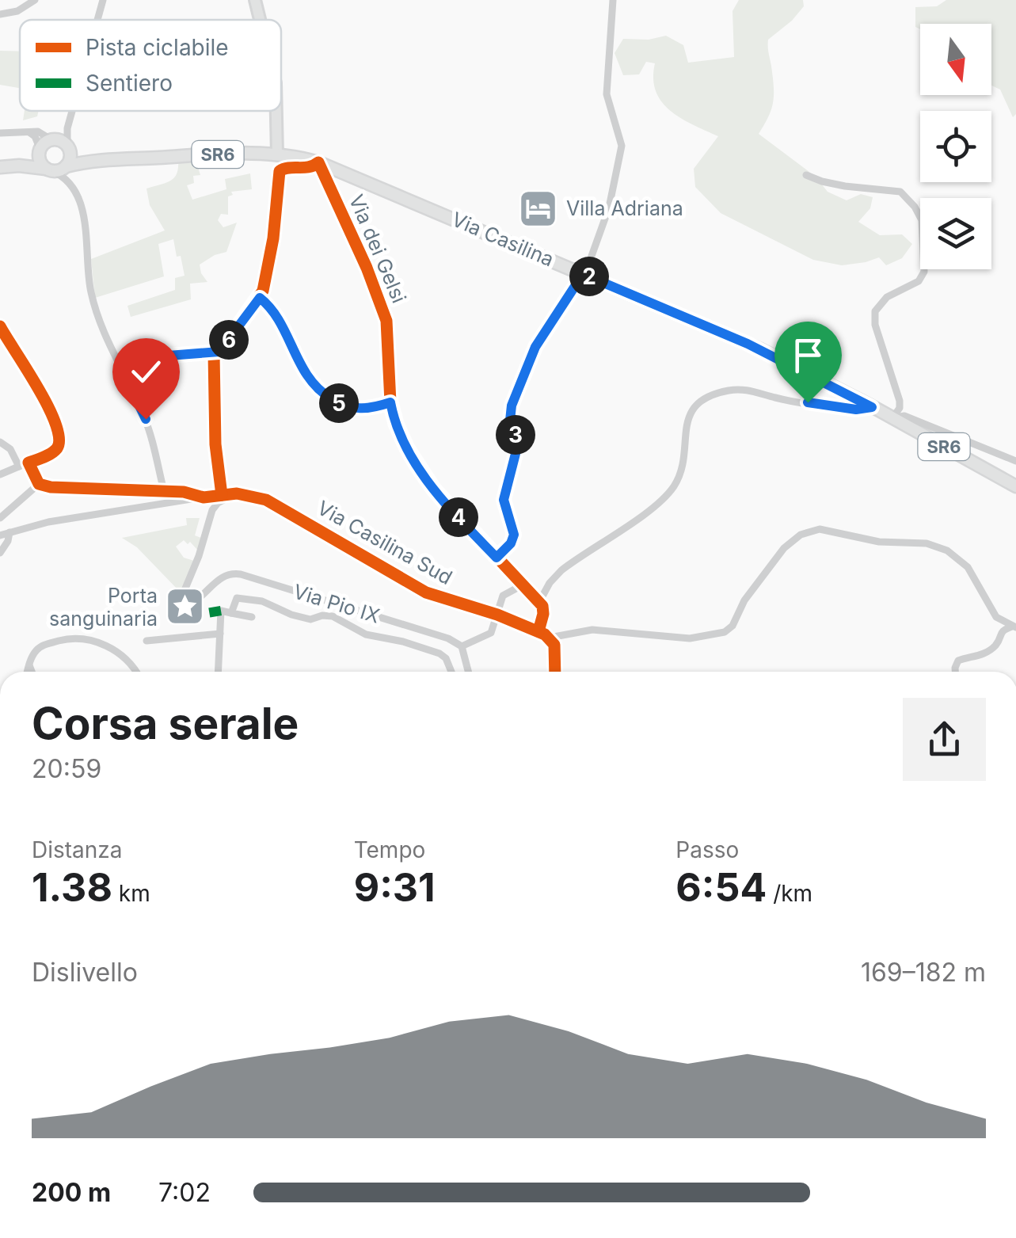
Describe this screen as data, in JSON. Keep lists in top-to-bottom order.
{
  "streets": {
    "main road": ["SR6", "Via Casilina"],
    "street": ["Via dei Gelsi", "Via Casilina Sud", "Via Pio IX"]
  },
  "crossings": [
    ["Via Casilina", "Via dei Gelsi"],
    ["Via Casilina Sud", "Via Pio IX"]
  ],
  "places": {
    "hotel": ["Villa Adriana"],
    "place": ["Porta sanguinaria"]
  },
  "legend": ["Pista ciclabile", "Sentiero"],
  "north": "bottom",
  "page": {
    "pins": [
      "2",
      "6",
      "5",
      "3",
      "4"
    ],
    "heading": ["Corsa serale", "20:59"],
    "stats": [
      ["Distanza", "1.38 km"],
      ["Tempo", "9:31"],
      ["Passo", "6:54 /km"]
    ],
    "chart": ["Dislivello", "169–182 m"],
    "list": [
      {
        "name": "200 m",
        "note": "7:02"
      }
    ]
  }
}
